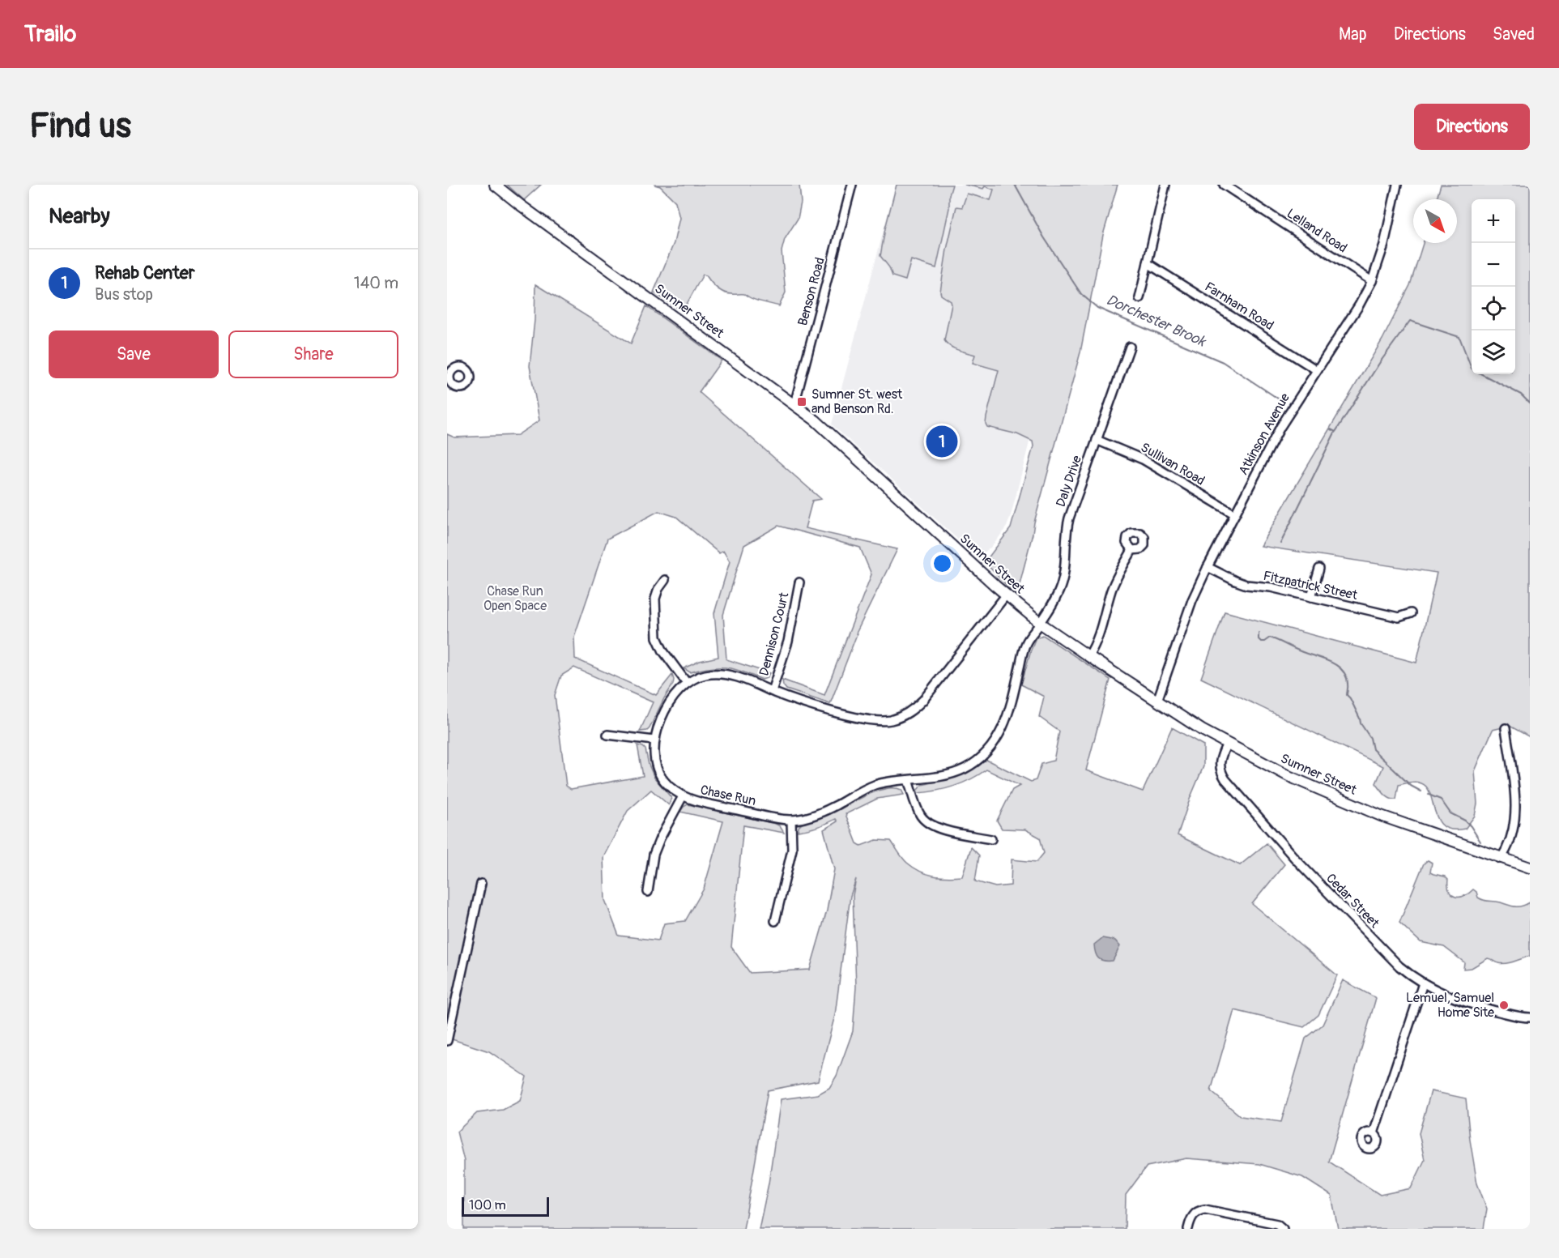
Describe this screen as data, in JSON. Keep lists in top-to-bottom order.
{
  "streets": {
    "main road": ["Sumner Street"],
    "street": [
      "Lelland Road",
      "Benson Road",
      "Farnham Road",
      "Atkinson Avenue",
      "Sullivan Road",
      "Daly Drive",
      "Fitzpatrick Street",
      "Dennison Court",
      "Chase Run",
      "Cedar Street"
    ]
  },
  "crossings": [
    ["Lelland Road", "Atkinson Avenue"],
    ["Benson Road", "Sumner Street"],
    ["Farnham Road", "Atkinson Avenue"],
    ["Sumner Street", "Atkinson Avenue"],
    ["Sumner Street", "Daly Drive"],
    ["Sumner Street", "Chase Run"],
    ["Sumner Street", "Cedar Street"],
    ["Atkinson Avenue", "Sullivan Road"],
    ["Atkinson Avenue", "Fitzpatrick Street"],
    ["Sullivan Road", "Daly Drive"],
    ["Daly Drive", "Chase Run"]
  ],
  "water": ["Dorchester Brook"],
  "parks": ["Chase Run Open Space"],
  "places": {
    "transit": ["Sumner St. west and Benson Rd."],
    "other": ["Lemuel, Samuel Home Site"]
  },
  "scale_bar": "100 m",
  "north": "bottom right",
  "page": {
    "header": "Trailo",
    "nav": ["Map", "Directions", "Saved"],
    "buttons": [
      "Directions",
      ["Save", "Share"]
    ],
    "title": "Find us",
    "heading": "Nearby",
    "map_buttons": ["+", "−"],
    "list": [
      {
        "mark": "1",
        "name": "Rehab Center",
        "note": "Bus stop",
        "value": "140 m"
      }
    ],
    "pins": "1",
    "scale": "100 m"
  }
}
